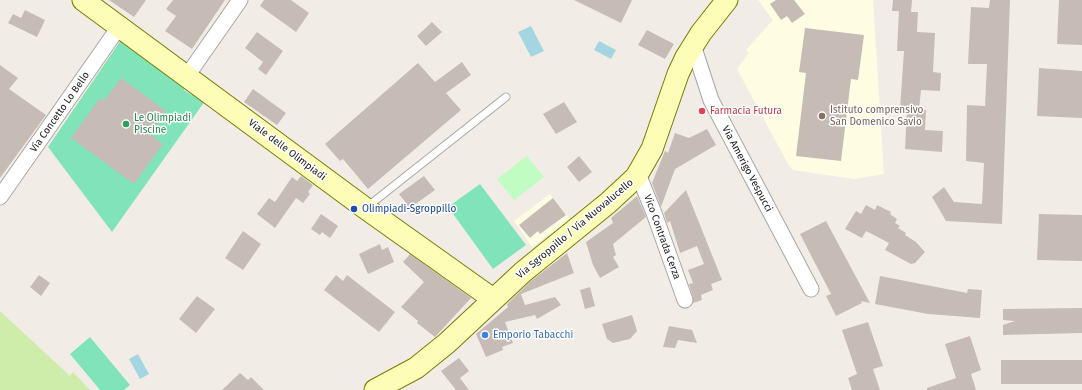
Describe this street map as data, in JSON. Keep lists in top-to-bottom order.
{
  "streets": {
    "main road": ["Viale delle Olimpiadi", "Via Sgroppillo / Via Nuovalucello"],
    "street": ["Via Concetto Lo Bello", "Via Amerigo Vespucci", "Vico Contrada Cerza"]
  },
  "crossings": [
    ["Via Concetto Lo Bello", "Viale delle Olimpiadi"],
    ["Viale delle Olimpiadi", "Via Sgroppillo / Via Nuovalucello"],
    ["Via Amerigo Vespucci", "Via Sgroppillo / Via Nuovalucello"],
    ["Via Sgroppillo / Via Nuovalucello", "Vico Contrada Cerza"]
  ],
  "places": [
    "Farmacia Futura",
    "Istituto comprensivo San Domenico Savio",
    "Le Olimpiadi Piscine",
    "Olimpiadi-Sgroppillo",
    "Emporio Tabacchi"
  ]
}
